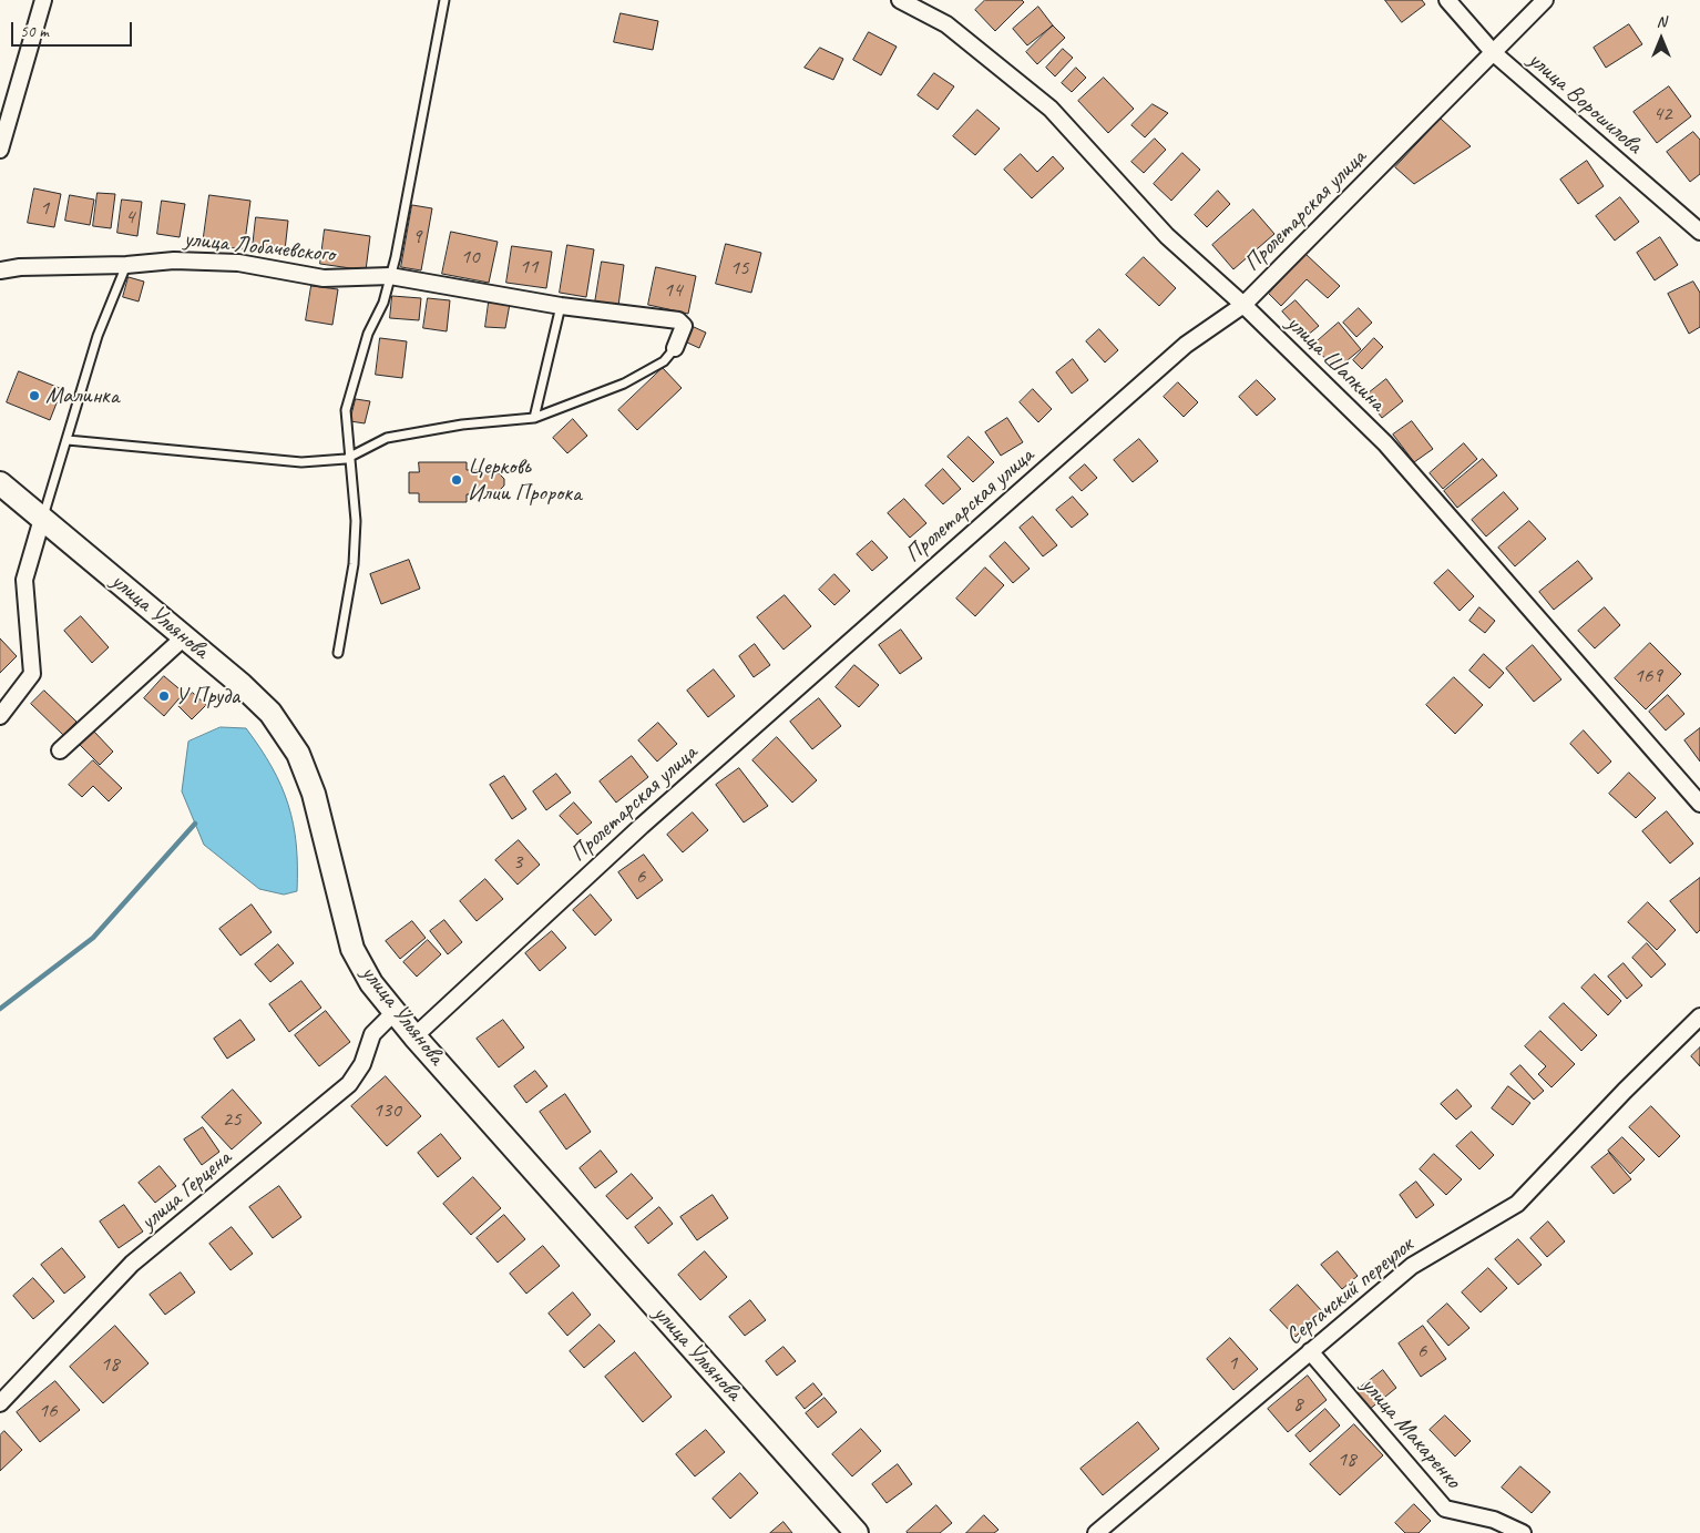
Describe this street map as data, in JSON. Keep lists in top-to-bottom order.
{
  "streets": {
    "main road": ["улица Ульянова"],
    "street": [
      "улица Ворошилова",
      "Пролетарская улица",
      "улица Лобачевского",
      "улица Шапкина",
      "улица Герцена",
      "Сергачский переулок",
      "улица Макаренко"
    ]
  },
  "crossings": [
    ["улица Ворошилова", "Пролетарская улица"],
    ["Пролетарская улица", "улица Шапкина"],
    ["Пролетарская улица", "улица Ульянова"],
    ["улица Ульянова", "улица Герцена"],
    ["Сергачский переулок", "улица Макаренко"]
  ],
  "places": ["Малинка", "Церковь Илии Пророка", "У Пруда"],
  "house_numbers": [
    "42",
    "1",
    "4",
    "9",
    "10",
    "11",
    "15",
    "14",
    "169",
    "3",
    "6",
    "130",
    "25",
    "6",
    "1",
    "18",
    "8",
    "16",
    "18"
  ],
  "scale_bar": "50 m",
  "north": "top"
}
